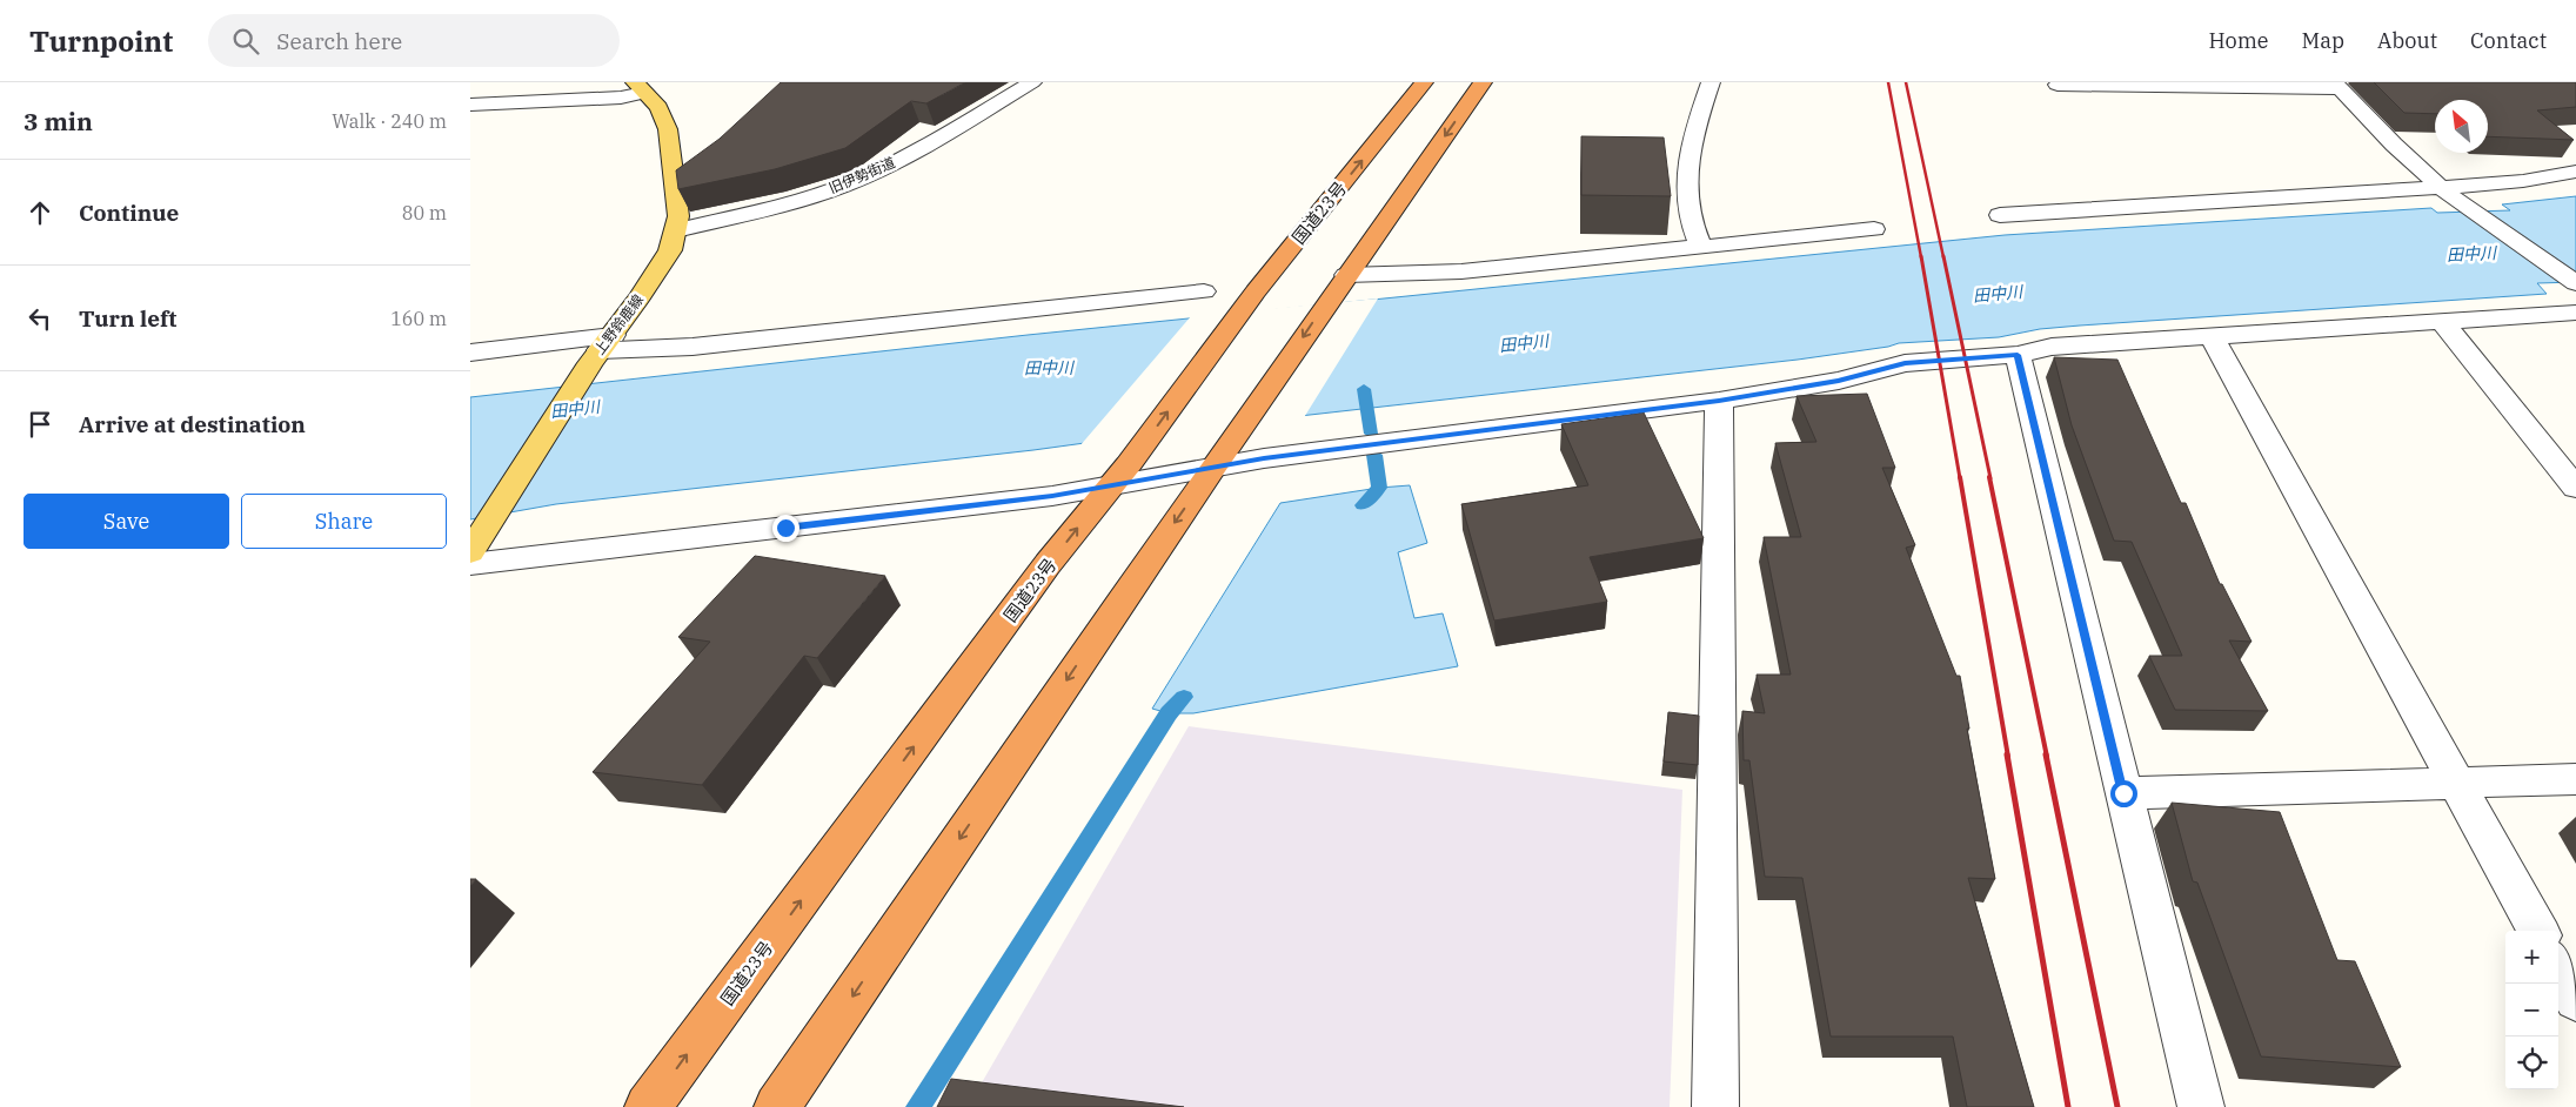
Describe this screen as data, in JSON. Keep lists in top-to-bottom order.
{
  "streets": {
    "highway": ["国道23号"],
    "main road": ["上野鈴鹿線"],
    "street": ["旧伊勢街道"]
  },
  "crossings": [
    ["旧伊勢街道", "上野鈴鹿線"]
  ],
  "water": ["田中川"],
  "north": "top left",
  "page": {
    "header": "Turnpoint",
    "search": "Search here",
    "nav": [
      "Home",
      "Map",
      "About",
      "Contact"
    ],
    "heading": ["3 min", "Walk · 240 m"],
    "list": [
      ["Continue", "80 m"],
      ["Turn left", "160 m"],
      "Arrive at destination"
    ],
    "buttons": ["Save", "Share"],
    "map_buttons": ["+", "−"]
  }
}
